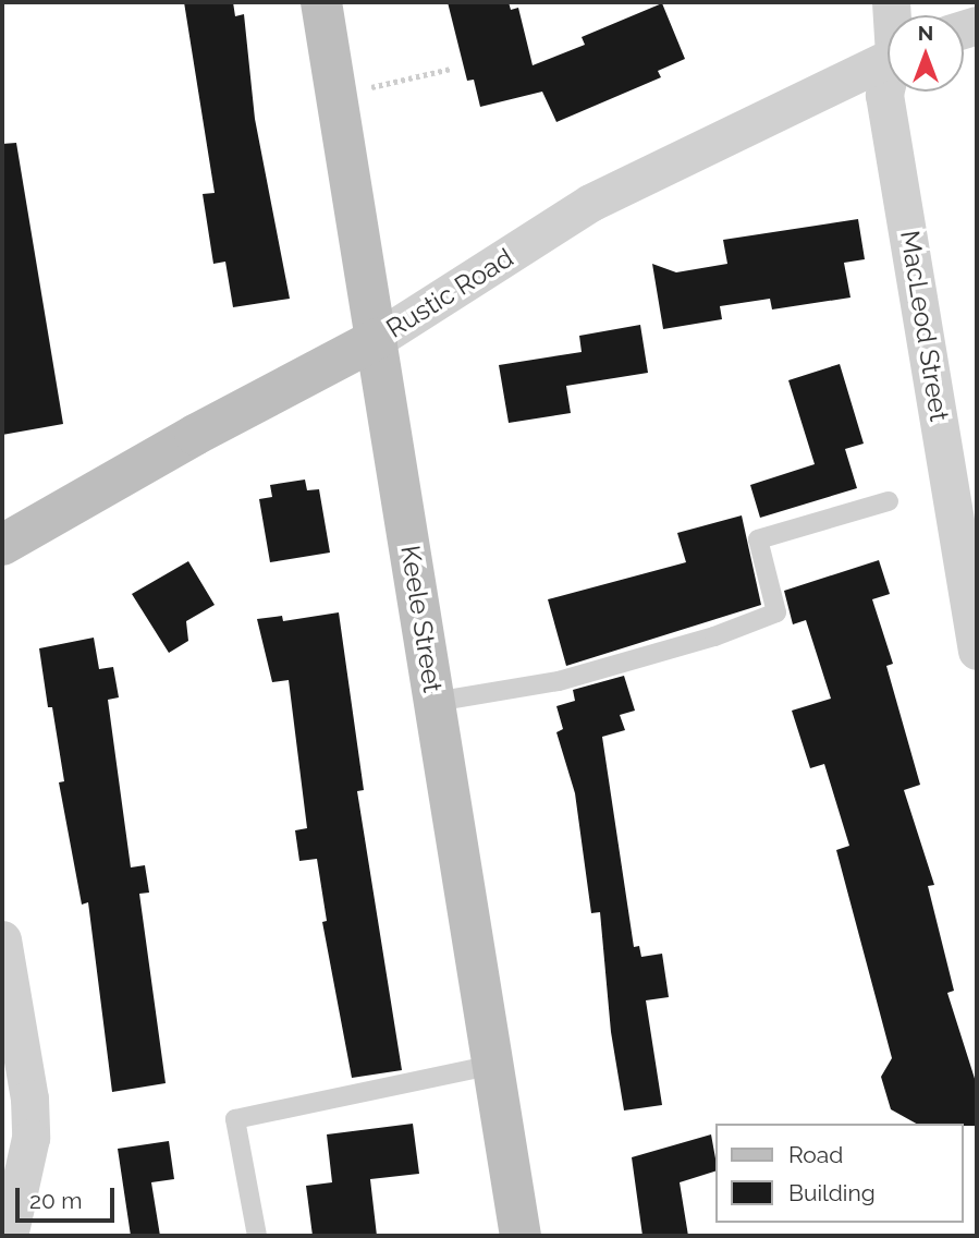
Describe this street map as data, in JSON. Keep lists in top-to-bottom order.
{
  "streets": {
    "main road": ["Rustic Road", "Keele Street"],
    "street": ["MacLeod Street"]
  },
  "crossings": [
    ["Rustic Road", "Keele Street"]
  ],
  "legend": ["Road", "Building"],
  "scale_bar": "20 m",
  "north": "top"
}
